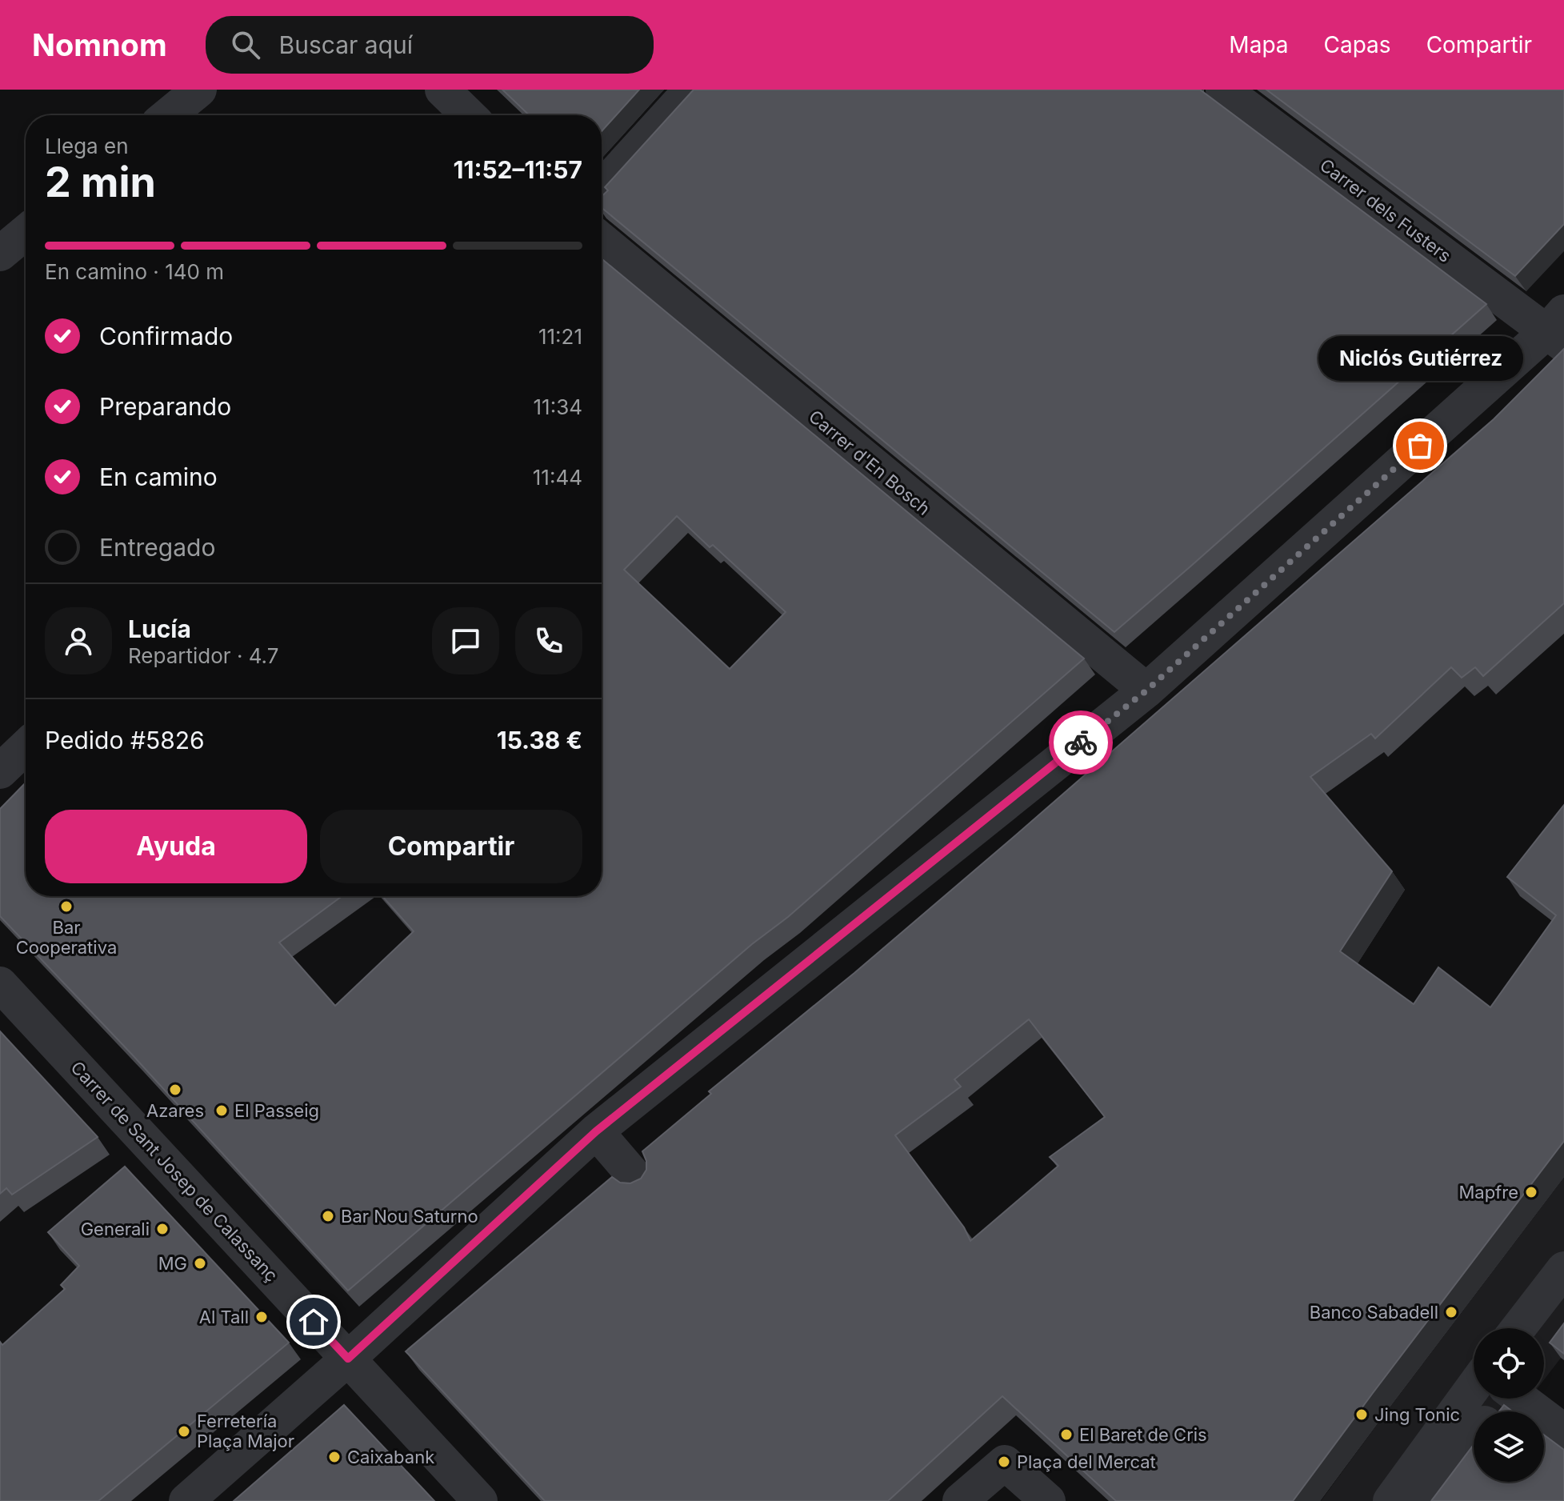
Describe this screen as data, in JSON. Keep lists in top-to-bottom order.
{
  "streets": {
    "street": ["Carrer dels Fusters", "Carrer d'En Bosch", "Carrer de Sant Josep de Calassanç"]
  },
  "places": [
    "Niclós Gutiérrez",
    "Bar Cooperativa",
    "Azares",
    "El Passeig",
    "Mapfre",
    "Bar Nou Saturno",
    "Generali",
    "MG",
    "Banco Sabadell",
    "Al Tall",
    "Jing Tonic",
    "Ferretería Plaça Major",
    "El Baret de Cris",
    "Caixabank",
    "Plaça del Mercat"
  ],
  "page": {
    "header": "Nomnom",
    "search": "Buscar aquí",
    "nav": ["Mapa", "Capas", "Compartir"],
    "heading": ["2 min", "Llega en", "11:52–11:57"],
    "panel": [
      "Lucía",
      "Repartidor · 4.7",
      "Pedido #5826",
      "15.38 €"
    ],
    "bar": "En camino · 140 m",
    "list": [
      ["Confirmado", "11:21"],
      ["Preparando", "11:34"],
      ["En camino", "11:44"],
      "Entregado"
    ],
    "bubble": "Niclós Gutiérrez",
    "buttons": ["Ayuda", "Compartir"]
  }
}
